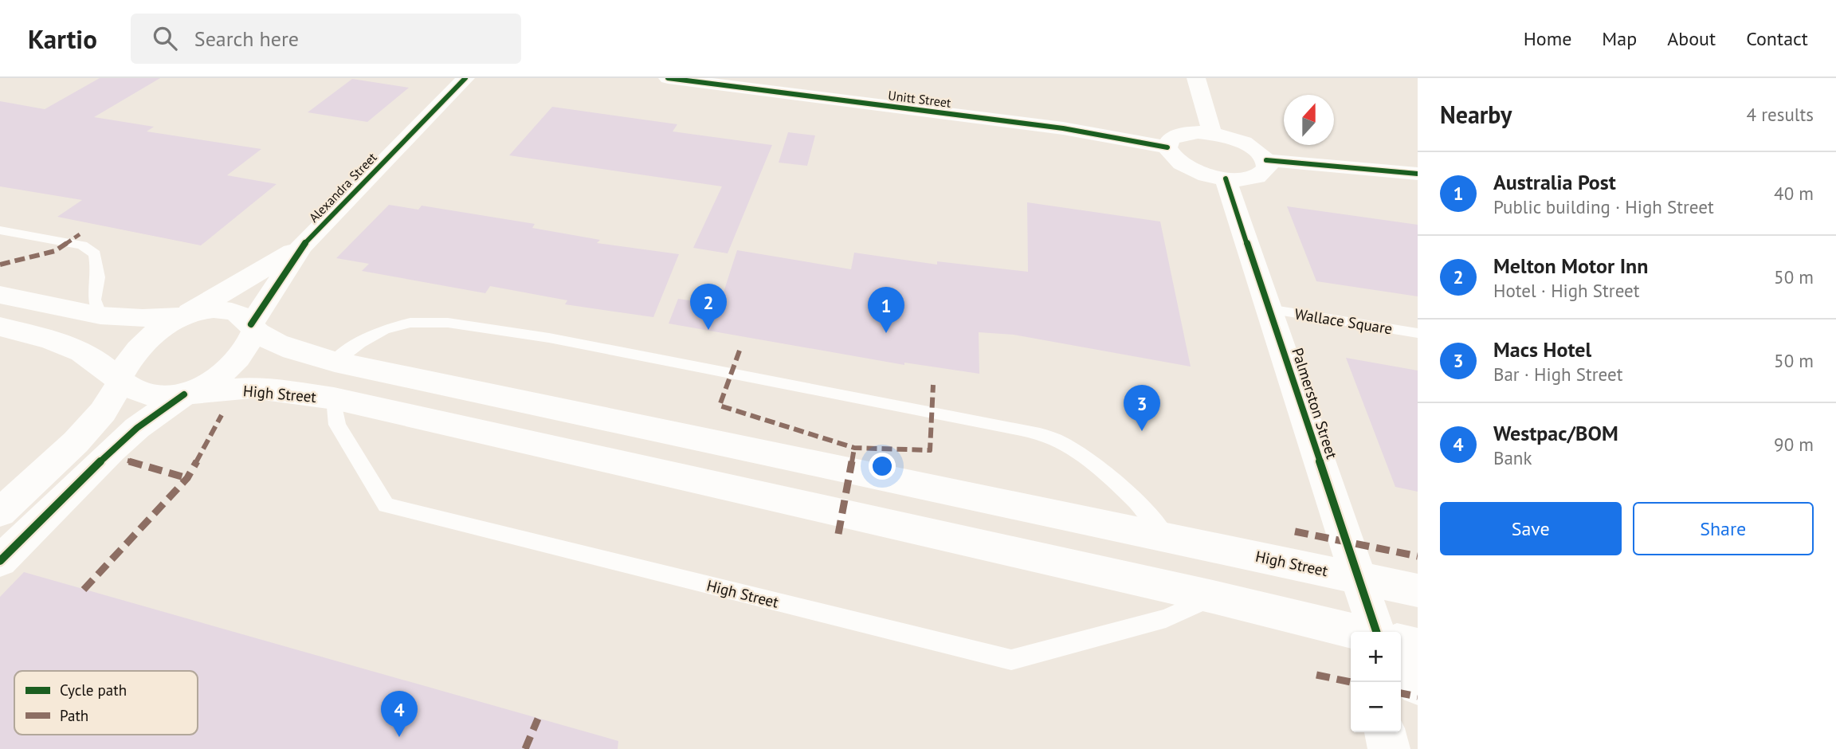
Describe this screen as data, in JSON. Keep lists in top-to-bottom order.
{
  "streets": {
    "street": [
      "Unitt Street",
      "Alexandra Street",
      "High Street",
      "Palmerston Street"
    ],
    "lane": ["Wallace Square"]
  },
  "crossings": [
    ["Alexandra Street", "High Street"],
    ["Wallace Square", "Palmerston Street"],
    ["High Street", "Palmerston Street"]
  ],
  "legend": ["Cycle path", "Path"],
  "north": "top",
  "page": {
    "header": "Kartio",
    "search": "Search here",
    "nav": [
      "Home",
      "Map",
      "About",
      "Contact"
    ],
    "heading": ["Nearby", "4 results"],
    "list": [
      {
        "mark": "1",
        "name": "Australia Post",
        "note": "Public building · High Street",
        "value": "40 m"
      },
      {
        "mark": "2",
        "name": "Melton Motor Inn",
        "note": "Hotel · High Street",
        "value": "50 m"
      },
      {
        "mark": "3",
        "name": "Macs Hotel",
        "note": "Bar · High Street",
        "value": "50 m"
      },
      {
        "mark": "4",
        "name": "Westpac/BOM",
        "note": "Bank",
        "value": "90 m"
      }
    ],
    "pins": [
      "2",
      "1",
      "3",
      "4"
    ],
    "buttons": ["Save", "Share"],
    "map_buttons": ["+", "−"]
  }
}
